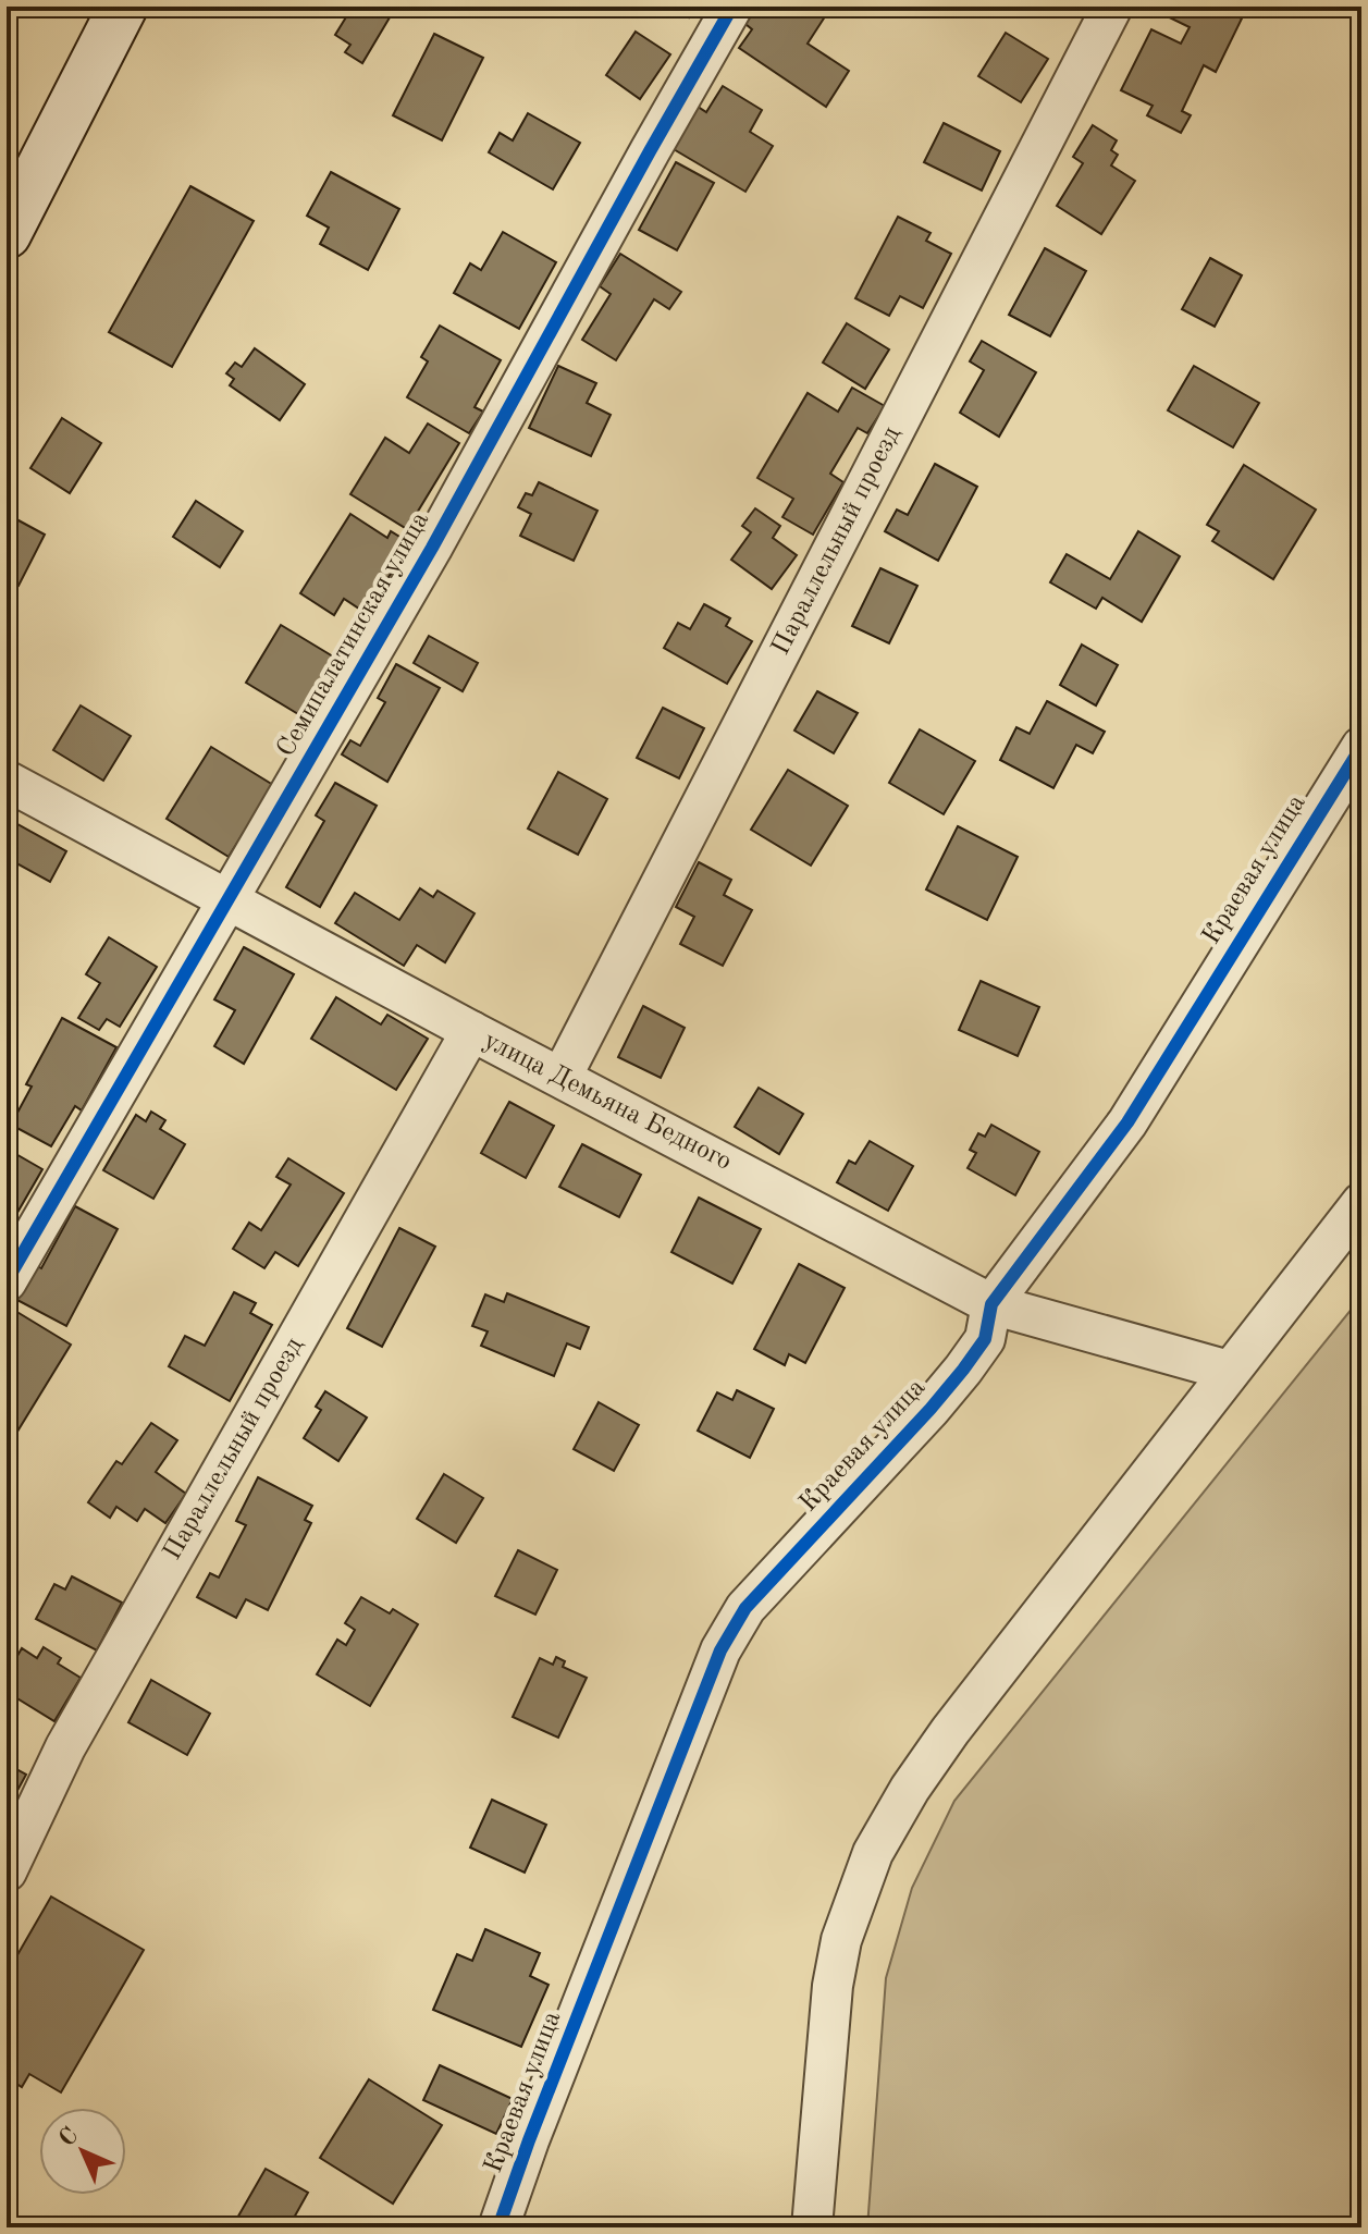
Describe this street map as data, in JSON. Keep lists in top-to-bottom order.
{
  "streets": {
    "street": [
      "Параллельный проезд",
      "Семипалатинская улица",
      "Краевая улица",
      "улица Демьяна Бедного"
    ]
  },
  "crossings": [
    ["Параллельный проезд", "улица Демьяна Бедного"],
    ["Семипалатинская улица", "улица Демьяна Бедного"],
    ["Краевая улица", "улица Демьяна Бедного"]
  ],
  "north": "top left"
}
